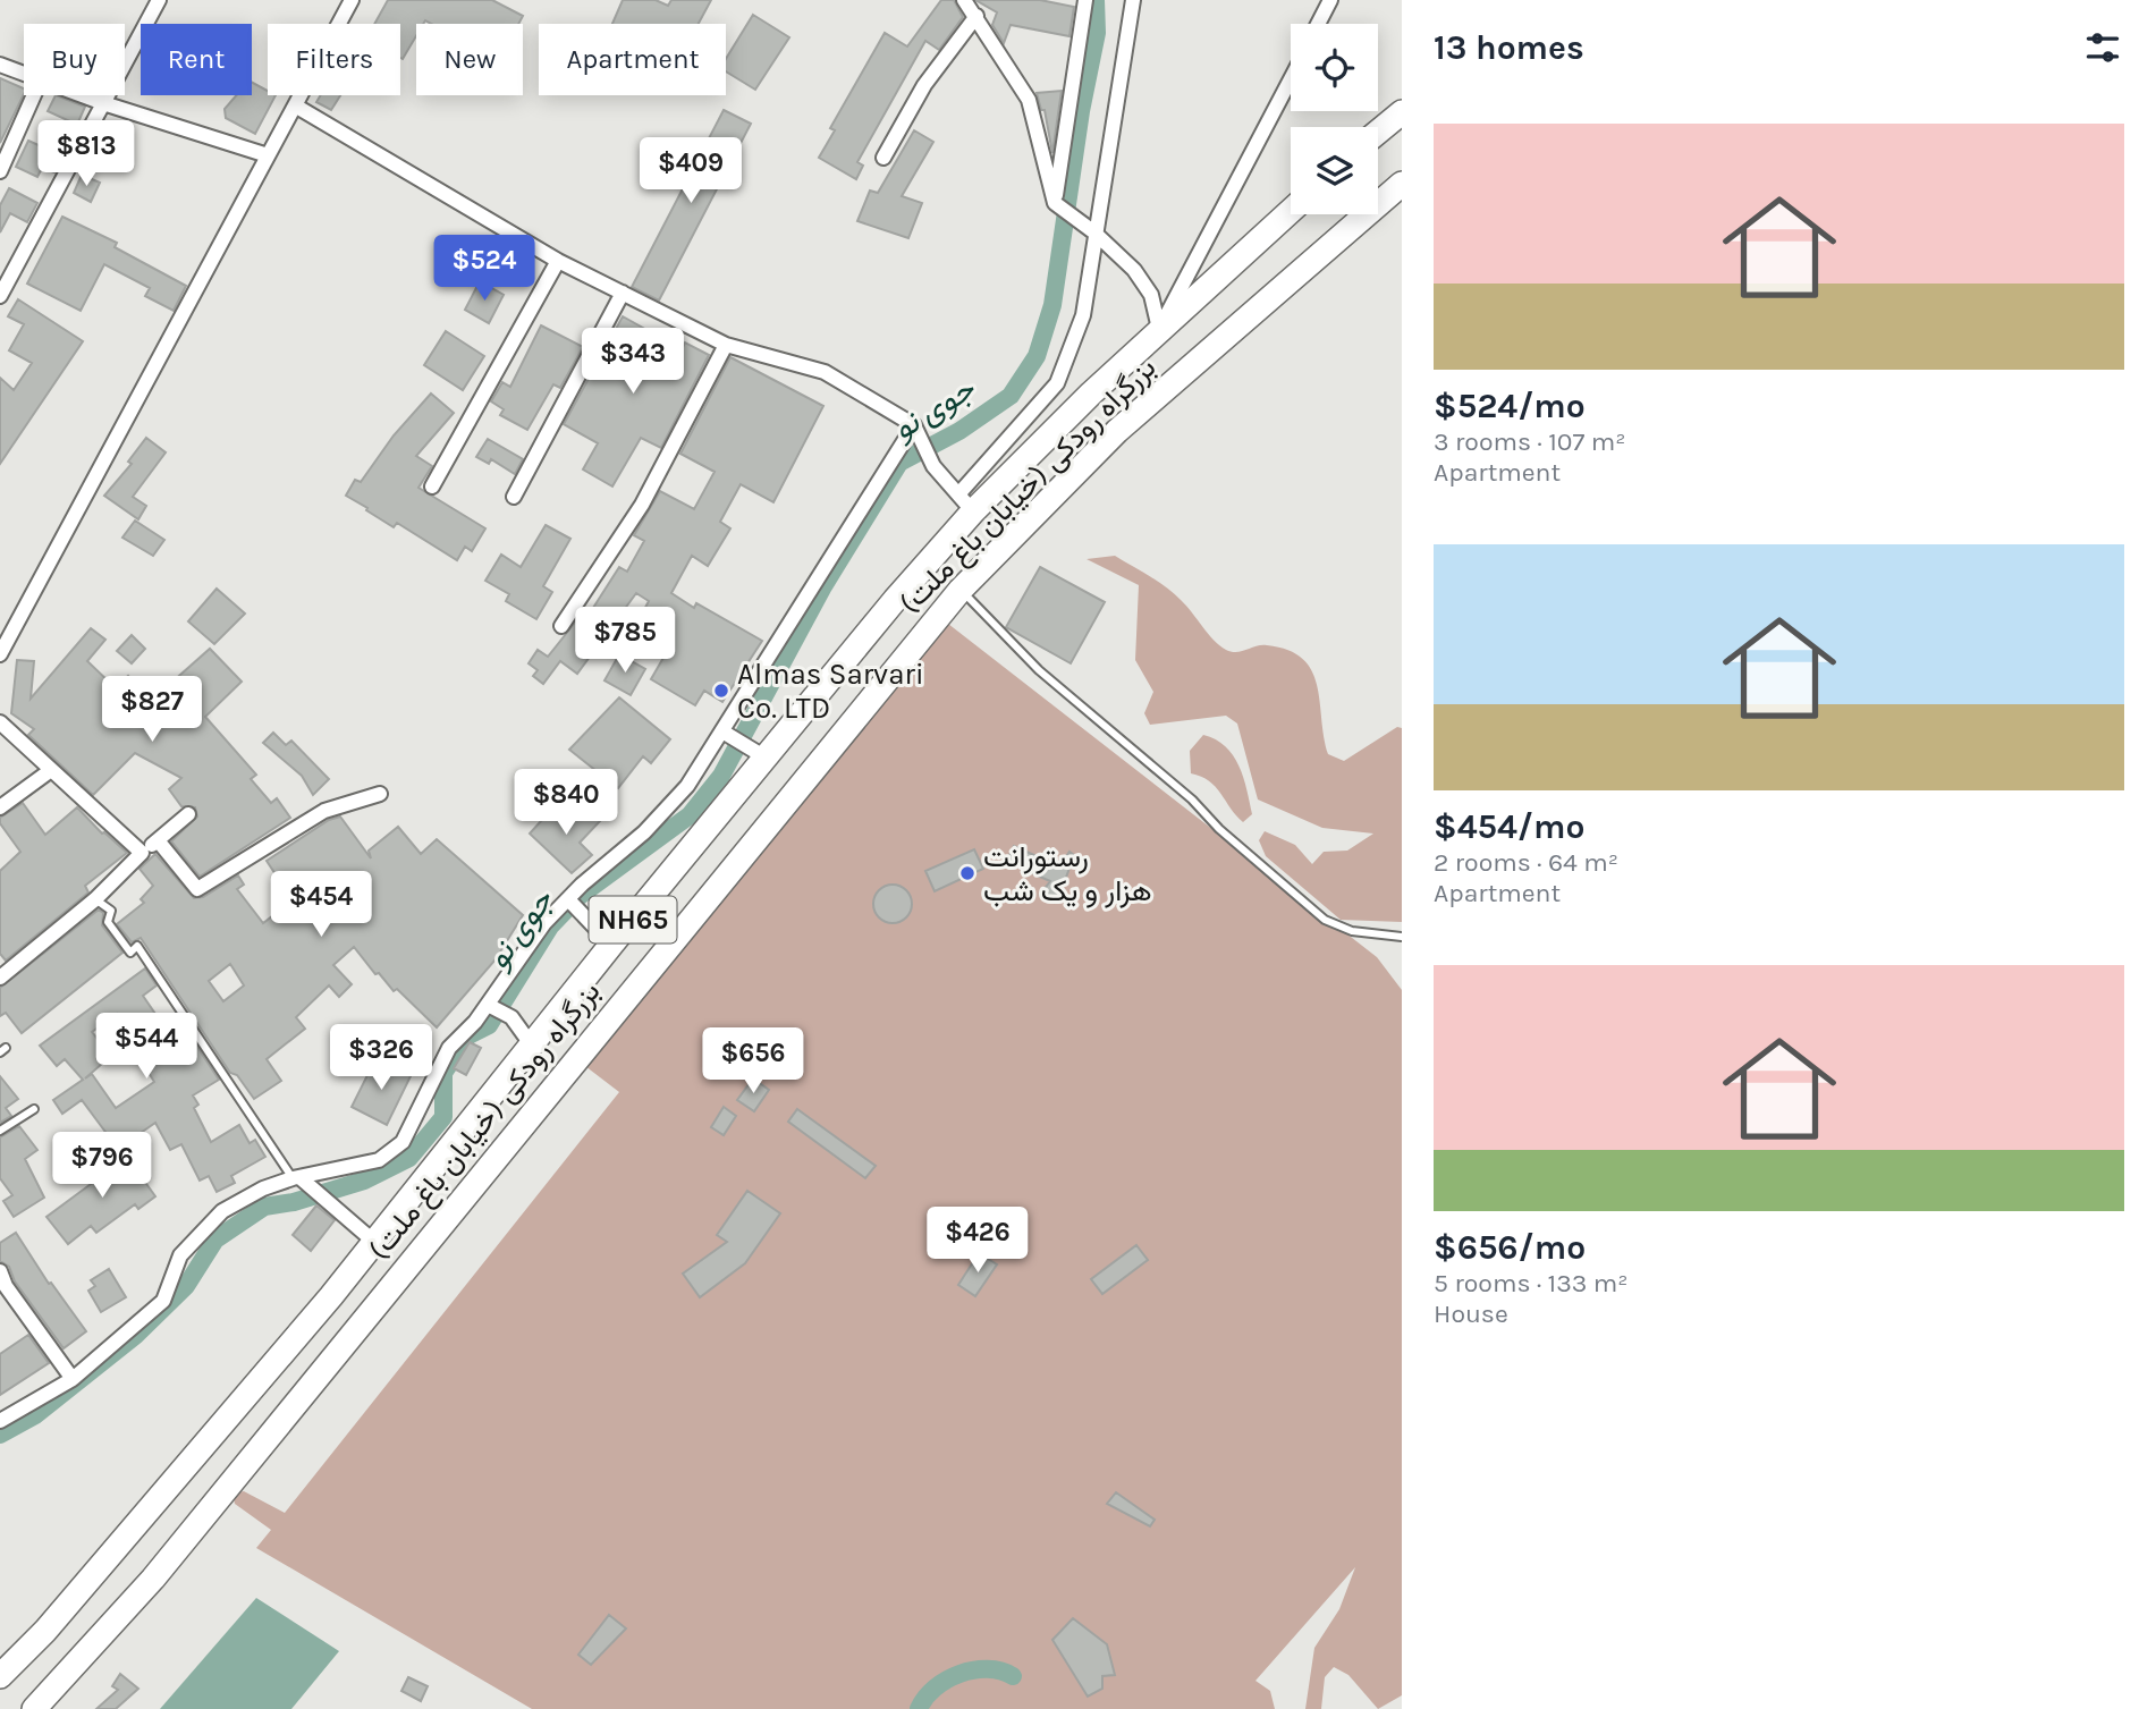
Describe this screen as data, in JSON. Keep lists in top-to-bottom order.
{
  "streets": {
    "highway": ["بزرگراه رودکی (خیابان باغ ملت)", "NH65"]
  },
  "water": ["جوی نو"],
  "places": ["Almas Sarvari Co. LTD", "رستورانت هزار و یک شب"],
  "page": {
    "heading": "13 homes",
    "chip": [
      "Buy",
      "Rent",
      "Filters",
      "New",
      "Apartment"
    ],
    "list": [
      {
        "name": "$524/mo",
        "note": "3 rooms · 107 m² · Apartment"
      },
      {
        "name": "$454/mo",
        "note": "2 rooms · 64 m² · Apartment"
      },
      {
        "name": "$656/mo",
        "note": "5 rooms · 133 m² · House"
      }
    ],
    "price": [
      "$813",
      "$409",
      "$524",
      "$343",
      "$785",
      "$827",
      "$840",
      "$454",
      "$544",
      "$326",
      "$656",
      "$796",
      "$426"
    ]
  }
}
